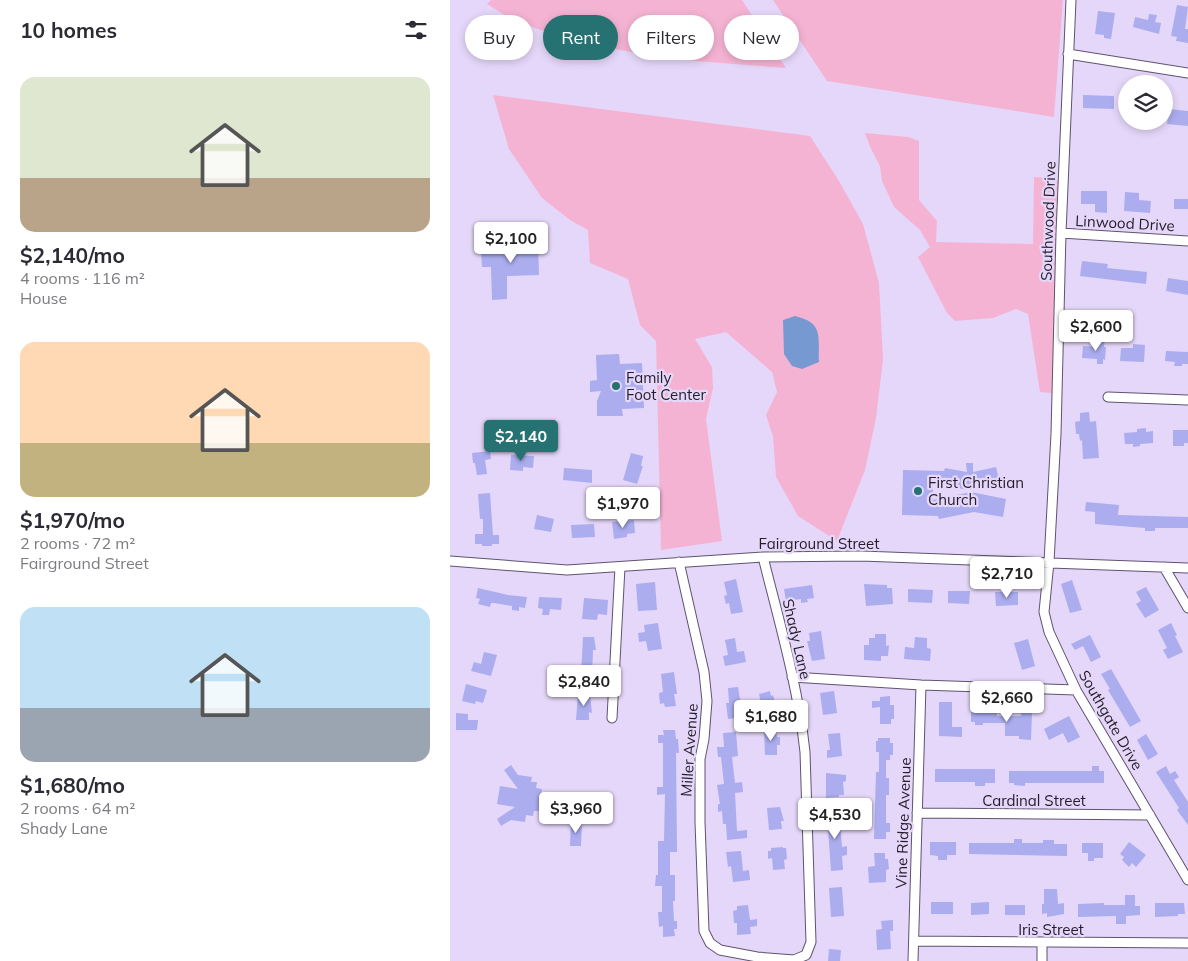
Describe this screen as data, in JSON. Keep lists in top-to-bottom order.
{
  "streets": {
    "street": [
      "Southwood Drive",
      "Linwood Drive",
      "Fairground Street",
      "Shady Lane",
      "Southgate Drive",
      "Miller Avenue",
      "Cardinal Street",
      "Vine Ridge Avenue",
      "Iris Street"
    ]
  },
  "crossings": [
    ["Southwood Drive", "Linwood Drive"],
    ["Southwood Drive", "Fairground Street"],
    ["Southwood Drive", "Southgate Drive"],
    ["Fairground Street", "Shady Lane"],
    ["Fairground Street", "Southgate Drive"],
    ["Fairground Street", "Miller Avenue"],
    ["Shady Lane", "Miller Avenue"],
    ["Southgate Drive", "Cardinal Street"],
    ["Cardinal Street", "Vine Ridge Avenue"],
    ["Vine Ridge Avenue", "Iris Street"]
  ],
  "places": ["Family Foot Center", "First Christian Church"],
  "page": {
    "heading": "10 homes",
    "chip": [
      "Buy",
      "Rent",
      "Filters",
      "New"
    ],
    "list": [
      {
        "name": "$2,140/mo",
        "note": "4 rooms · 116 m² · House"
      },
      {
        "name": "$1,970/mo",
        "note": "2 rooms · 72 m² · Fairground Street"
      },
      {
        "name": "$1,680/mo",
        "note": "2 rooms · 64 m² · Shady Lane"
      }
    ],
    "price": [
      "$2,100",
      "$2,600",
      "$2,140",
      "$1,970",
      "$2,710",
      "$2,840",
      "$2,660",
      "$1,680",
      "$3,960",
      "$4,530"
    ]
  }
}
